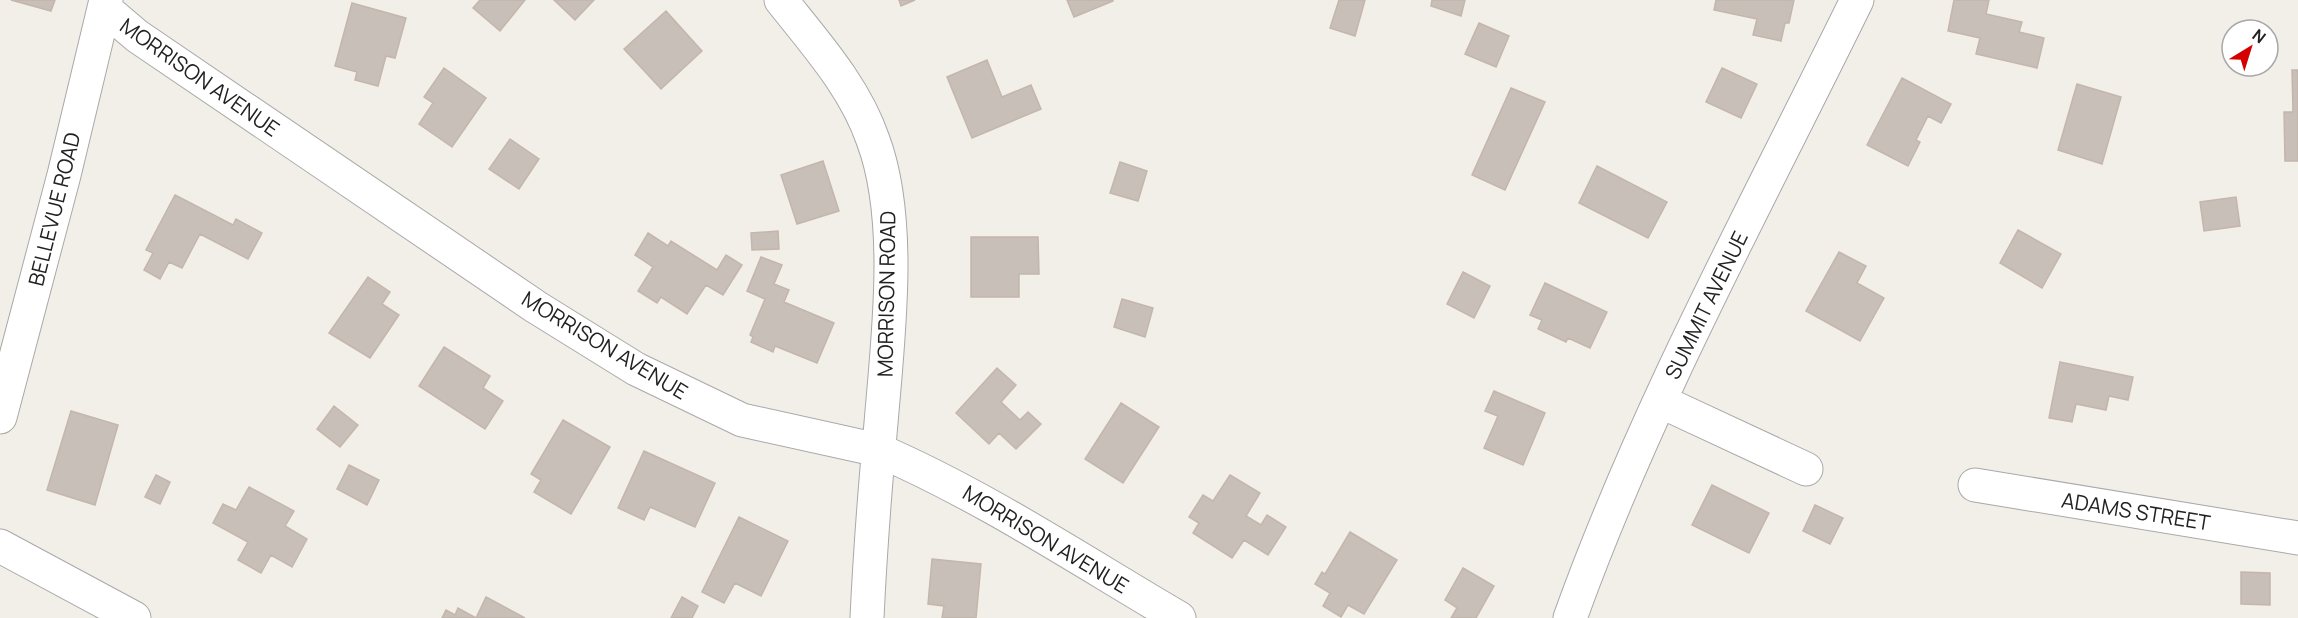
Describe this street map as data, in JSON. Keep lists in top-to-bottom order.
{
  "streets": {
    "street": [
      "MORRISON AVENUE",
      "BELLEVUE ROAD",
      "MORRISON ROAD",
      "SUMMIT AVENUE",
      "ADAMS STREET"
    ]
  },
  "crossings": [
    ["MORRISON AVENUE", "BELLEVUE ROAD"],
    ["MORRISON AVENUE", "MORRISON ROAD"]
  ],
  "north": "top right"
}
